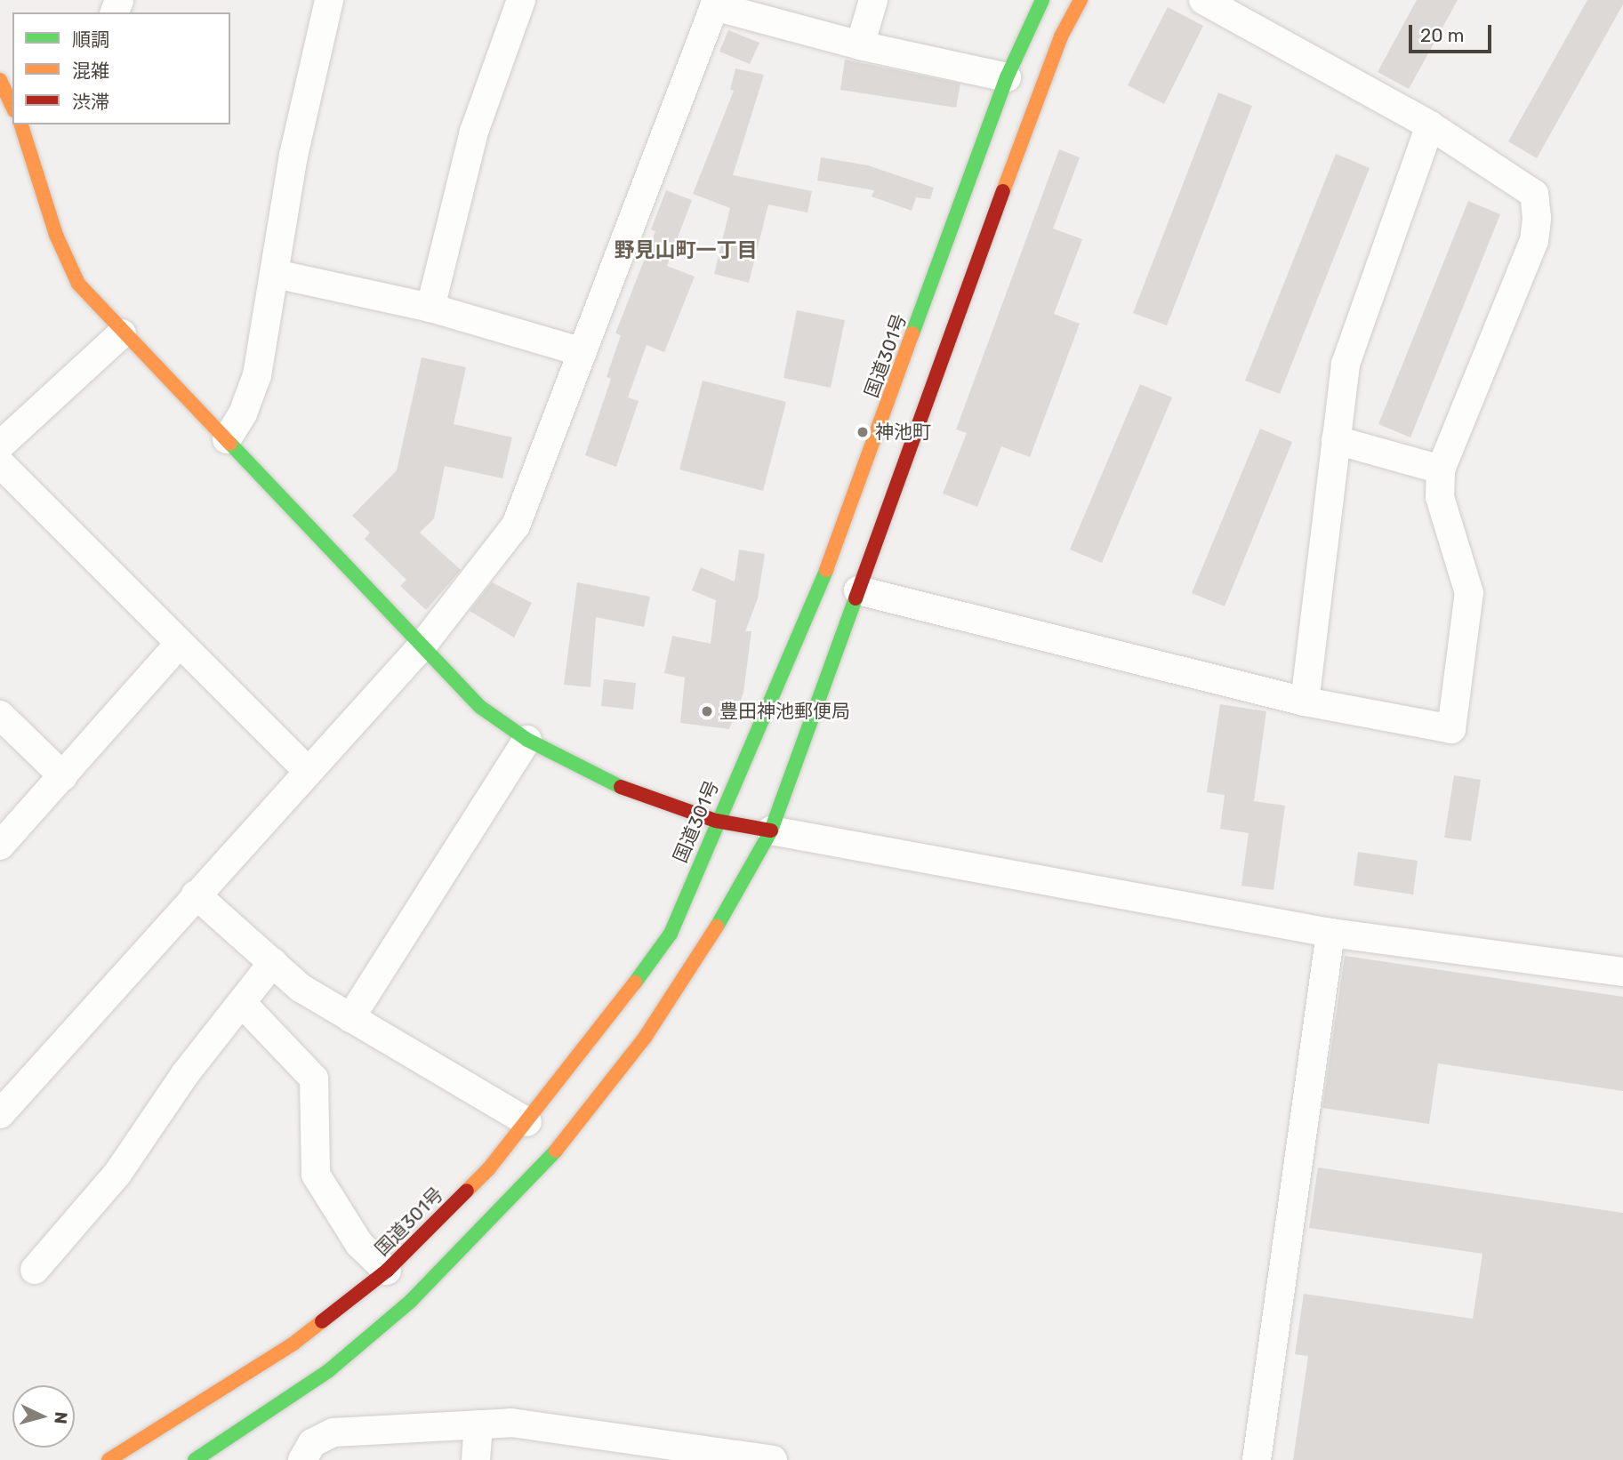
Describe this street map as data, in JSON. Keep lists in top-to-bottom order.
{
  "streets": {
    "main road": ["国道301号"]
  },
  "districts": ["野見山町一丁目"],
  "places": ["神池町", "豊田神池郵便局"],
  "legend": ["順調", "混雑", "渋滞"],
  "scale_bar": "20 m",
  "north": "right"
}
